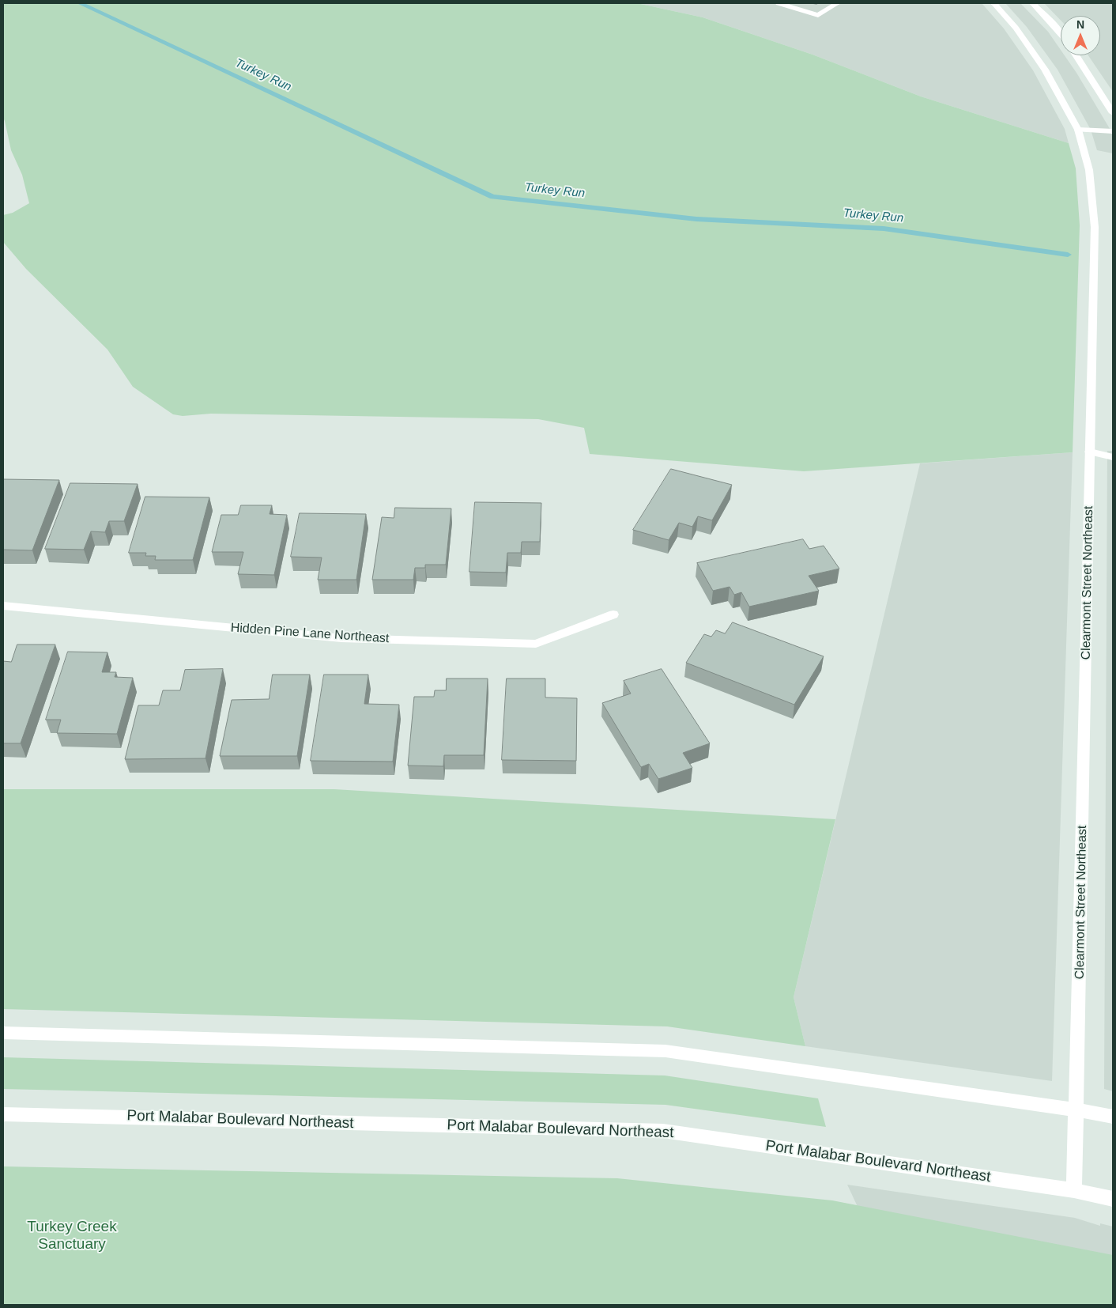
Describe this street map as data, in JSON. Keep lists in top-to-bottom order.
{
  "streets": {
    "street": ["Clearmont Street Northeast", "Hidden Pine Lane Northeast", "Port Malabar Boulevard Northeast"]
  },
  "crossings": [
    ["Clearmont Street Northeast", "Port Malabar Boulevard Northeast"]
  ],
  "water": ["Turkey Run"],
  "parks": ["Turkey Creek Sanctuary"],
  "north": "top"
}
